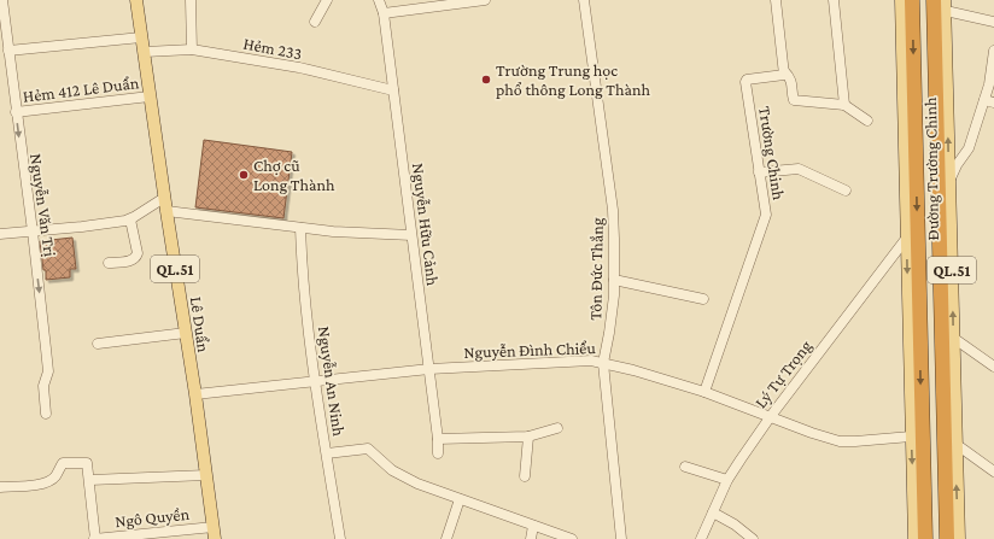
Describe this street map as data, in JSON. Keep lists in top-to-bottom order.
{
  "streets": {
    "highway": ["Đường Trường Chinh", "QL.51"],
    "main road": ["Lê Duẩn"],
    "street": [
      "Hẻm 233",
      "Hẻm 412 Lê Duẩn",
      "Trường Chinh",
      "Nguyễn Văn Trị",
      "Nguyễn Hữu Cảnh",
      "Tôn Đức Thắng",
      "Nguyễn Đình Chiểu",
      "Lý Tự Trọng",
      "Nguyễn An Ninh",
      "Ngô Quyền"
    ]
  },
  "crossings": [
    ["Hẻm 233", "Nguyễn Hữu Cảnh"],
    ["Hẻm 233", "Lê Duẩn"],
    ["Hẻm 412 Lê Duẩn", "Nguyễn Văn Trị"],
    ["Hẻm 412 Lê Duẩn", "Lê Duẩn"],
    ["Trường Chinh", "Nguyễn Đình Chiểu"],
    ["Đường Trường Chinh", "Nguyễn Đình Chiểu"],
    ["Đường Trường Chinh", "Lý Tự Trọng"],
    ["Nguyễn Hữu Cảnh", "Nguyễn Đình Chiểu"],
    ["Tôn Đức Thắng", "Nguyễn Đình Chiểu"],
    ["Lê Duẩn", "Nguyễn Đình Chiểu"],
    ["Lê Duẩn", "Ngô Quyền"],
    ["Nguyễn Đình Chiểu", "Lý Tự Trọng"],
    ["Nguyễn Đình Chiểu", "Nguyễn An Ninh"]
  ],
  "one_way": ["Nguyễn Văn Trị"],
  "places": ["Trường Trung học phổ thông Long Thành", "Chợ cũ Long Thành"]
}
